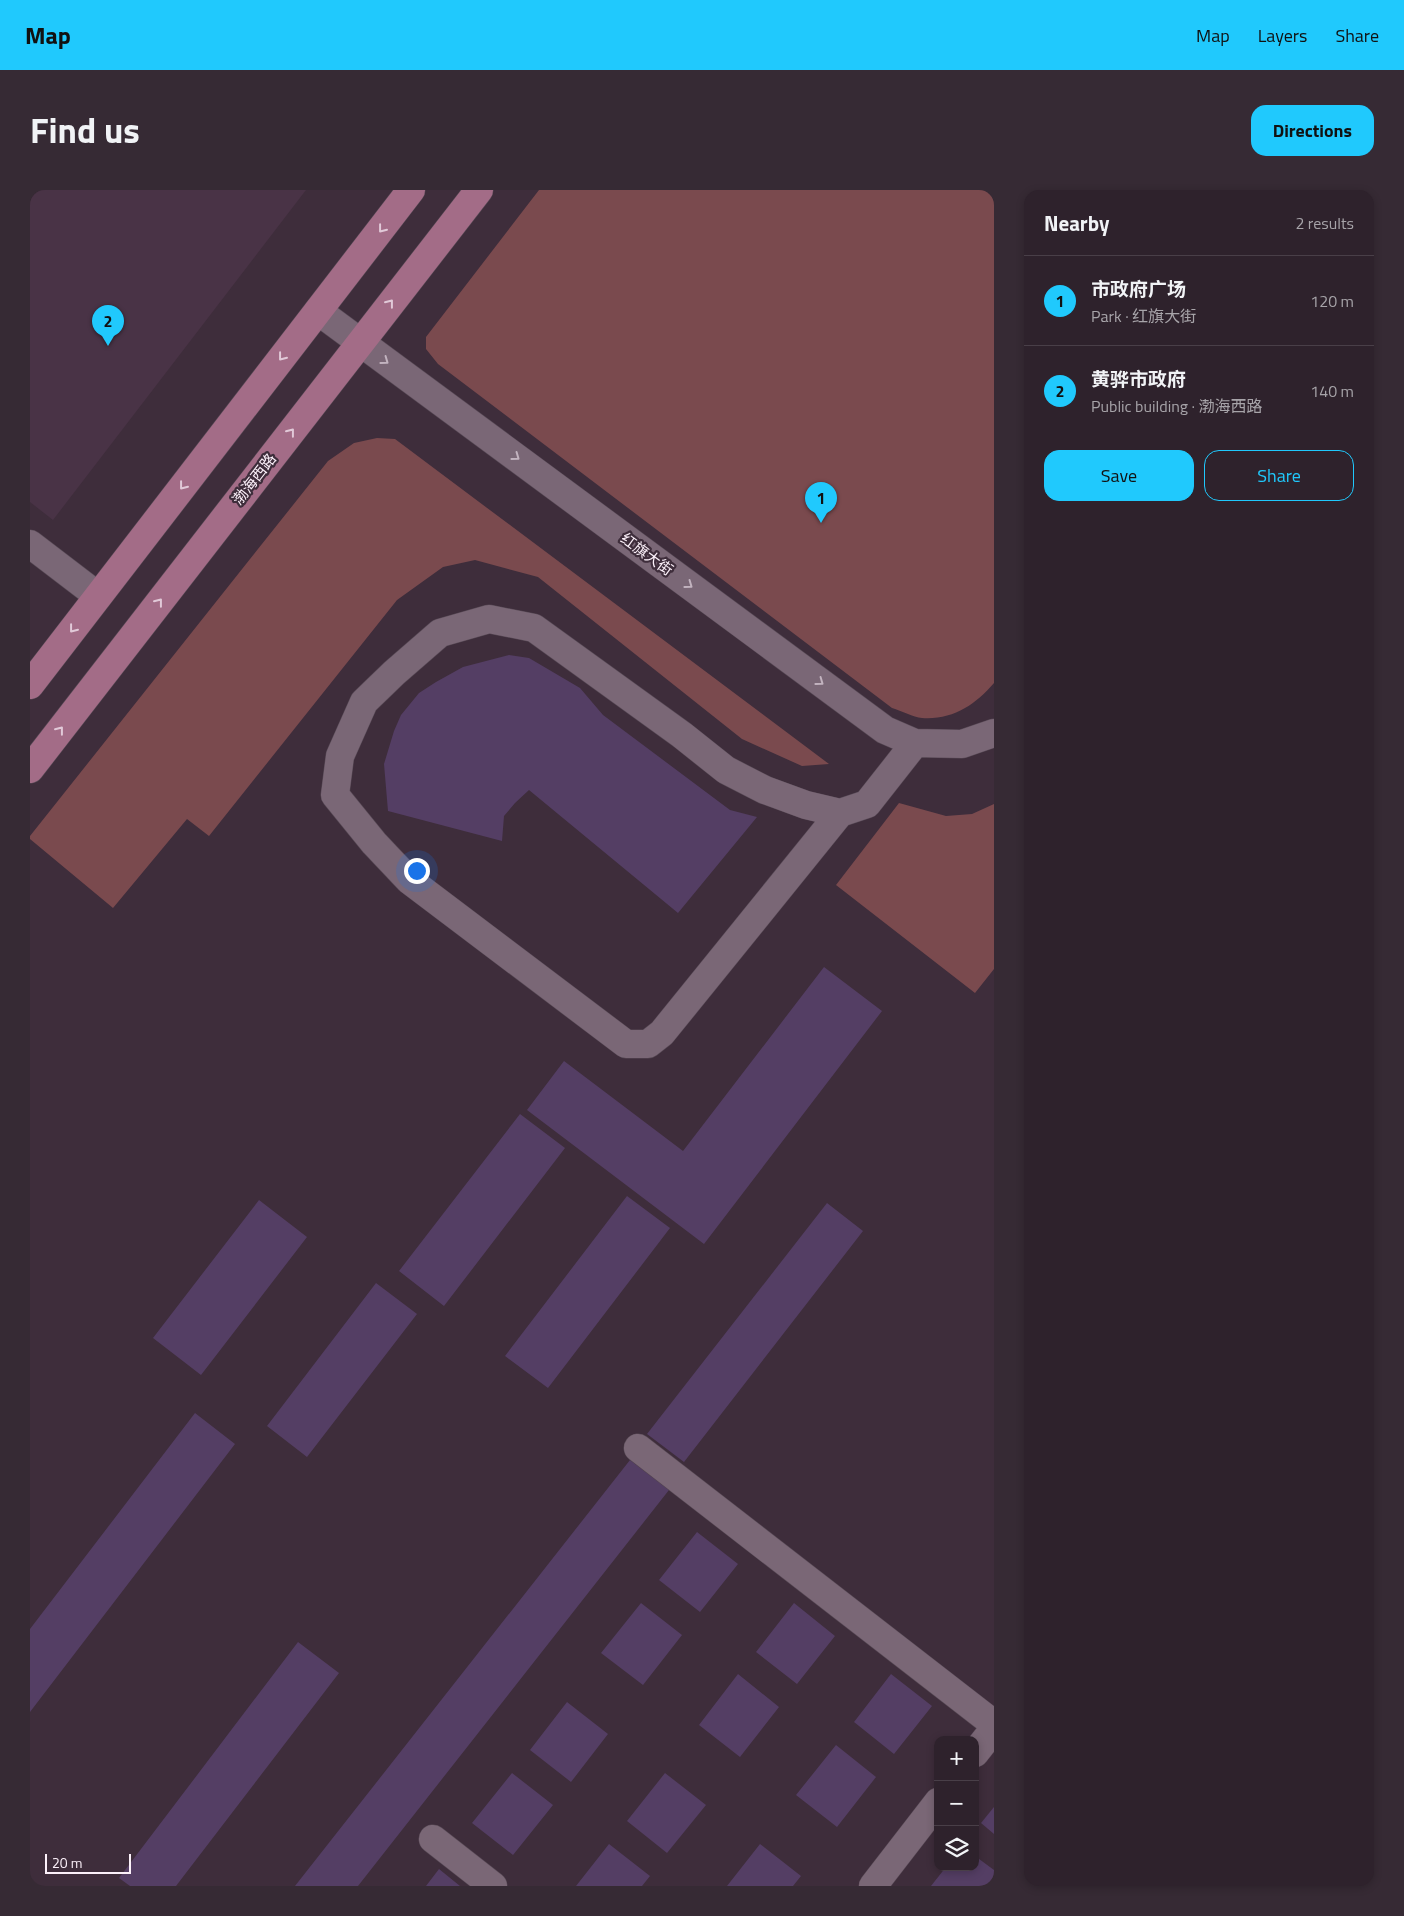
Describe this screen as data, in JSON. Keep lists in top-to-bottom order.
{
  "streets": {
    "main road": ["渤海西路"],
    "street": ["红旗大街"]
  },
  "crossings": [
    ["渤海西路", "红旗大街"]
  ],
  "one_way": ["红旗大街"],
  "scale_bar": "20 m",
  "page": {
    "header": "Map",
    "nav": ["Map", "Layers", "Share"],
    "title": "Find us",
    "buttons": [
      "Directions",
      ["Save", "Share"]
    ],
    "heading": ["Nearby", "2 results"],
    "list": [
      {
        "mark": "1",
        "name": "市政府广场",
        "note": "Park · 红旗大街",
        "value": "120 m"
      },
      {
        "mark": "2",
        "name": "黄骅市政府",
        "note": "Public building · 渤海西路",
        "value": "140 m"
      }
    ],
    "pins": ["2", "1"],
    "map_buttons": ["+", "−"],
    "scale": "20 m"
  }
}
